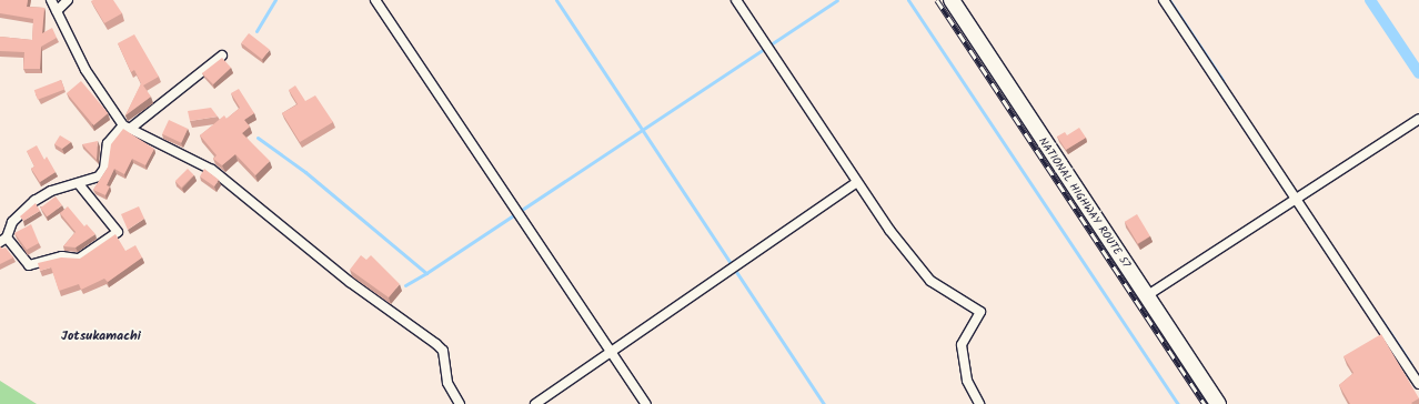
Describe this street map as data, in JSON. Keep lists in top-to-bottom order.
{
  "streets": {
    "highway": ["NATIONAL HIGHWAY ROUTE 57"]
  },
  "districts": ["Jotsukamachi"]
}
